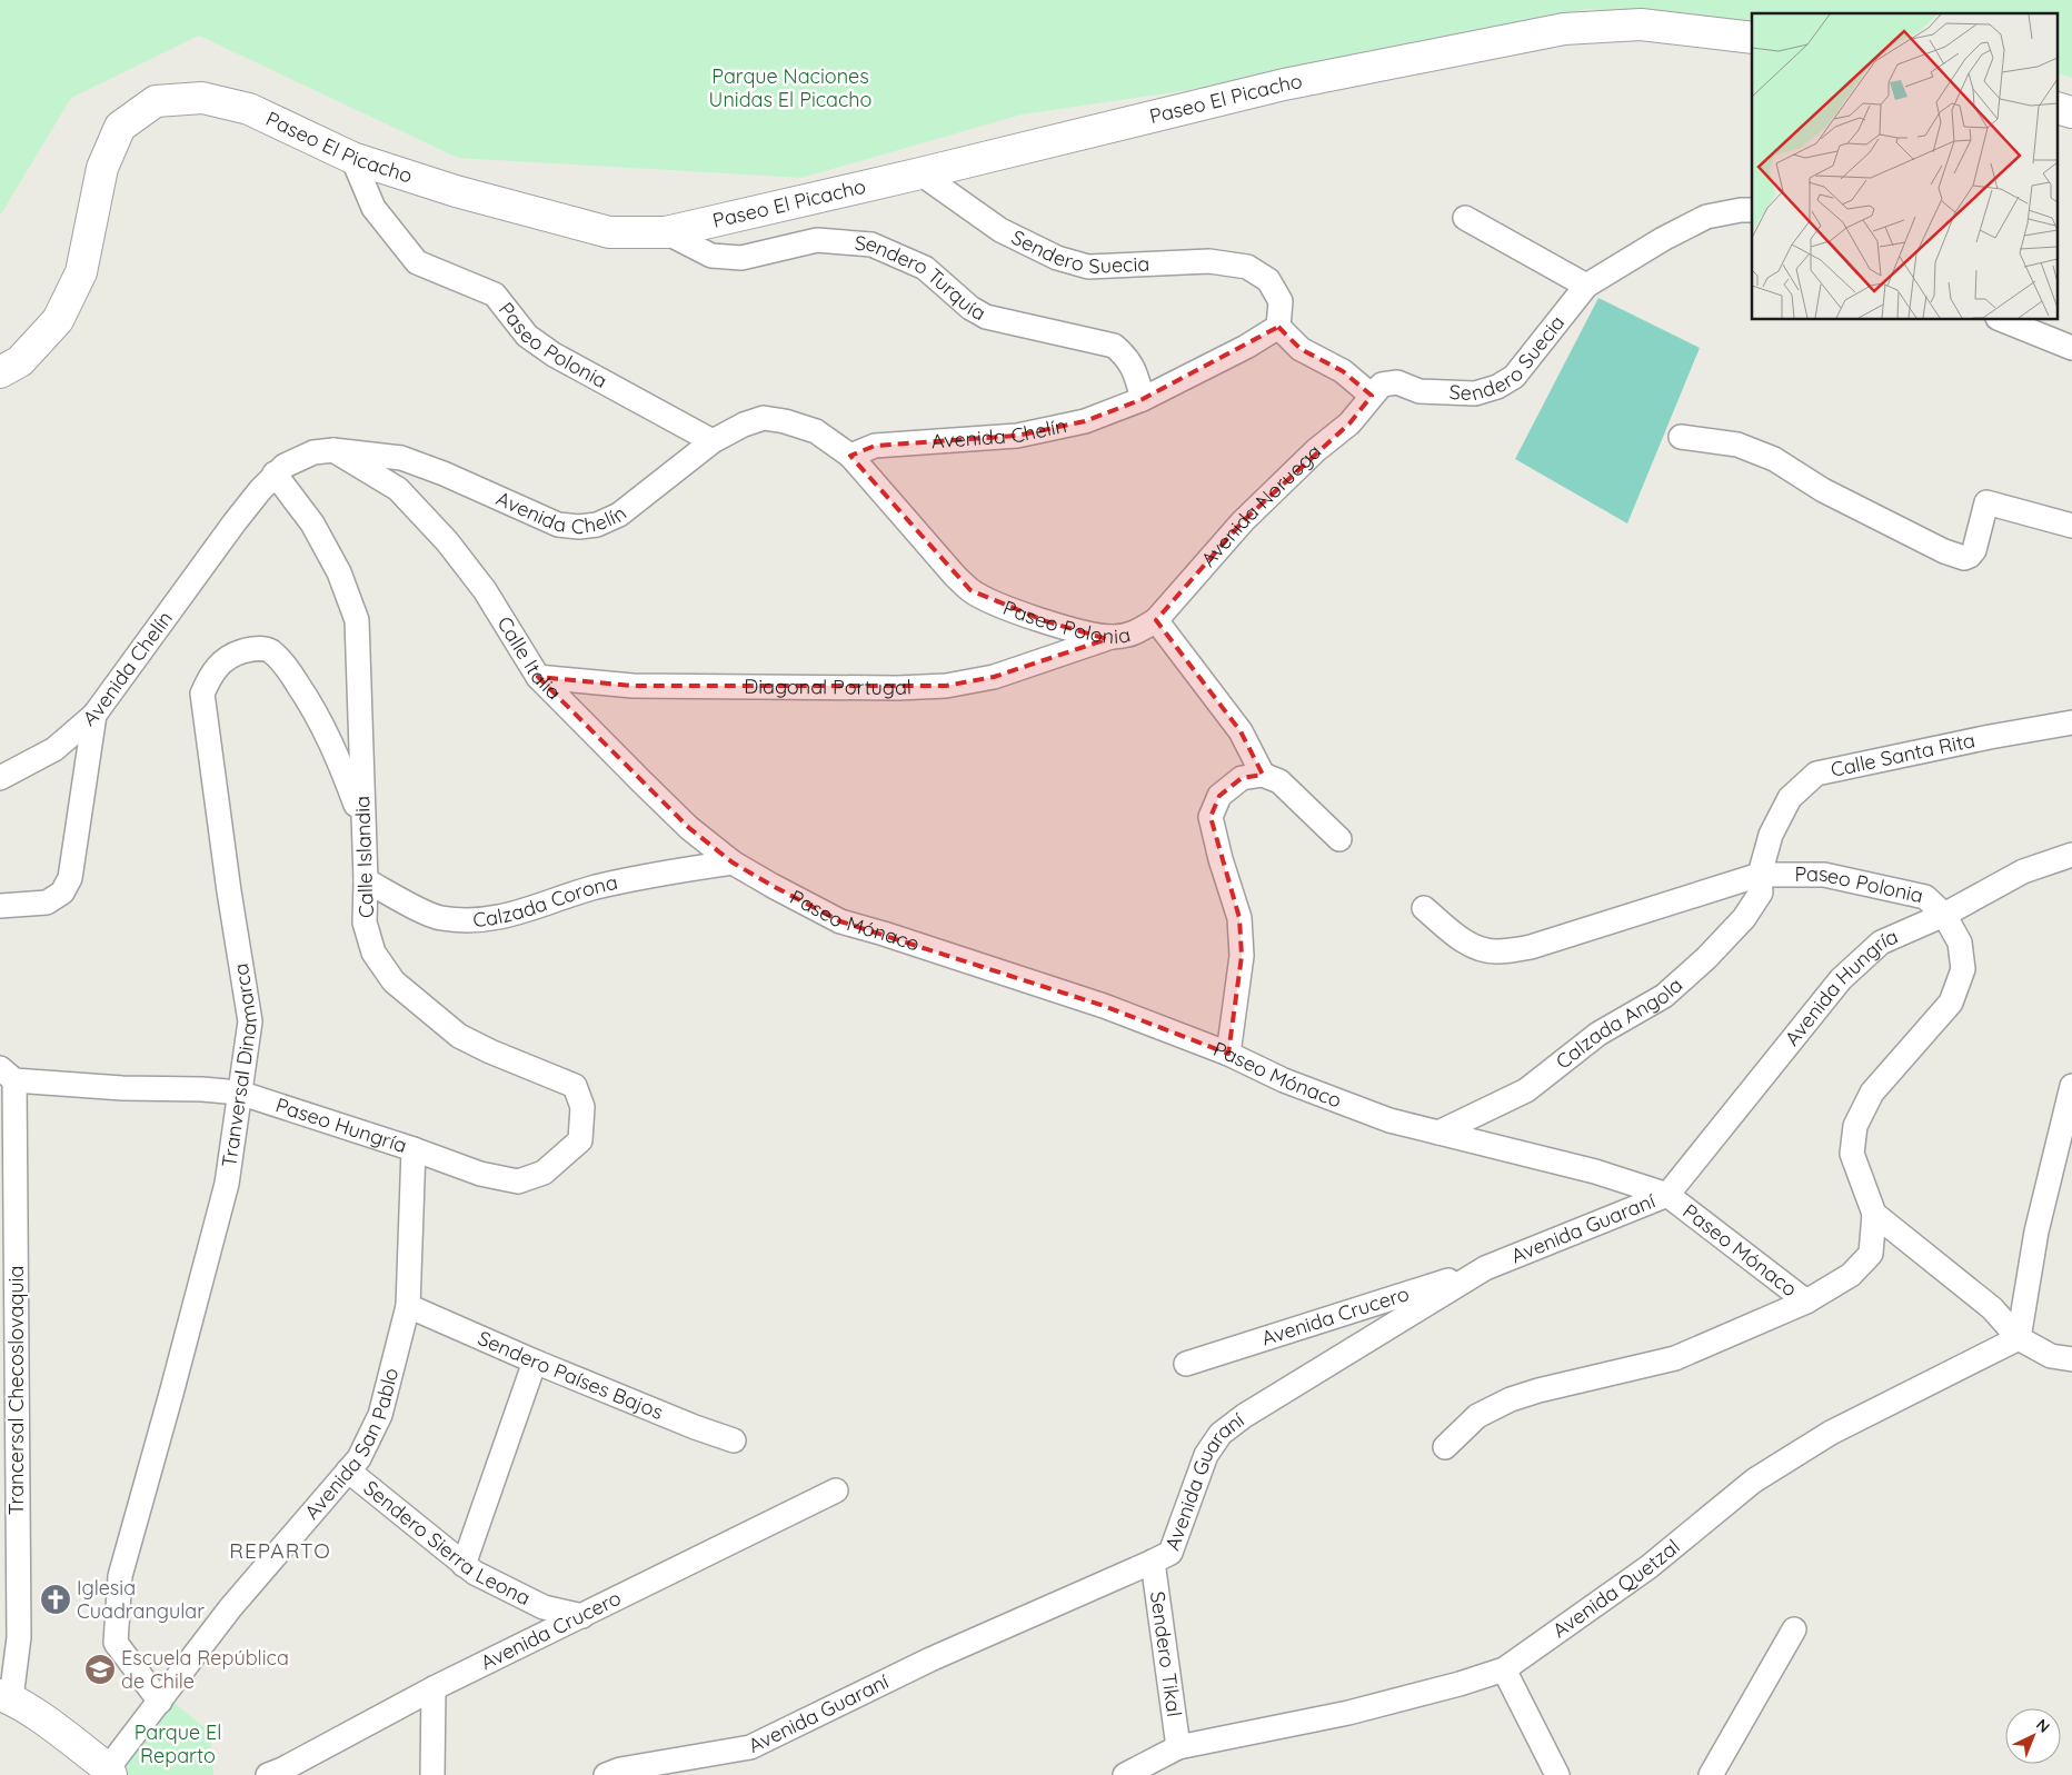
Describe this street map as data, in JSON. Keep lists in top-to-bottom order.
{
  "streets": {
    "street": [
      "Paseo El Picacho",
      "Sendero Suecia",
      "Sendero Turquía",
      "Paseo Polonia",
      "Avenida Chelín",
      "Avenida Noruega",
      "Calle Italia",
      "Diagonal Portugal",
      "Calle Santa Rita",
      "Calle Islandia",
      "Calzada Corona",
      "Paseo Mónaco",
      "Avenida Hungría",
      "Calzada Angola",
      "Tranversal Dinamarca",
      "Paseo Hungría",
      "Avenida Guaraní",
      "Avenida Crucero",
      "Sendero Países Bajos",
      "Trancersal Checoslovaquia",
      "Avenida San Pablo",
      "Sendero Sierra Leona",
      "Avenida Quetzal",
      "Sendero Tikal"
    ]
  },
  "crossings": [
    ["Paseo El Picacho", "Sendero Suecia"],
    ["Paseo El Picacho", "Sendero Turquía"],
    ["Paseo El Picacho", "Paseo Polonia"],
    ["Sendero Suecia", "Avenida Chelín"],
    ["Sendero Suecia", "Avenida Noruega"],
    ["Sendero Turquía", "Avenida Chelín"],
    ["Paseo Polonia", "Avenida Chelín"],
    ["Paseo Polonia", "Avenida Noruega"],
    ["Paseo Polonia", "Diagonal Portugal"],
    ["Paseo Polonia", "Calle Santa Rita"],
    ["Paseo Polonia", "Avenida Hungría"],
    ["Paseo Polonia", "Calzada Angola"],
    ["Avenida Chelín", "Calle Italia"],
    ["Avenida Chelín", "Calle Islandia"],
    ["Calle Italia", "Diagonal Portugal"],
    ["Calle Italia", "Calzada Corona"],
    ["Calle Italia", "Paseo Mónaco"],
    ["Calle Santa Rita", "Calzada Angola"],
    ["Calle Islandia", "Calzada Corona"],
    ["Calle Islandia", "Tranversal Dinamarca"],
    ["Calle Islandia", "Paseo Hungría"],
    ["Calzada Corona", "Paseo Mónaco"],
    ["Paseo Mónaco", "Avenida Hungría"],
    ["Paseo Mónaco", "Calzada Angola"],
    ["Paseo Mónaco", "Avenida Guaraní"],
    ["Avenida Hungría", "Avenida Guaraní"],
    ["Tranversal Dinamarca", "Paseo Hungría"],
    ["Tranversal Dinamarca", "Avenida San Pablo"],
    ["Paseo Hungría", "Trancersal Checoslovaquia"],
    ["Paseo Hungría", "Avenida San Pablo"],
    ["Avenida Guaraní", "Avenida Crucero"],
    ["Avenida Guaraní", "Sendero Tikal"],
    ["Avenida Crucero", "Sendero Sierra Leona"],
    ["Sendero Países Bajos", "Avenida San Pablo"],
    ["Avenida San Pablo", "Sendero Sierra Leona"],
    ["Avenida Quetzal", "Sendero Tikal"]
  ],
  "districts": ["REPARTO"],
  "parks": ["Parque Naciones Unidas El Picacho", "Parque El Reparto"],
  "places": {
    "church": ["Iglesia Cuadrangular"],
    "school or university": ["Escuela República de Chile"]
  },
  "north": "top right"
}
